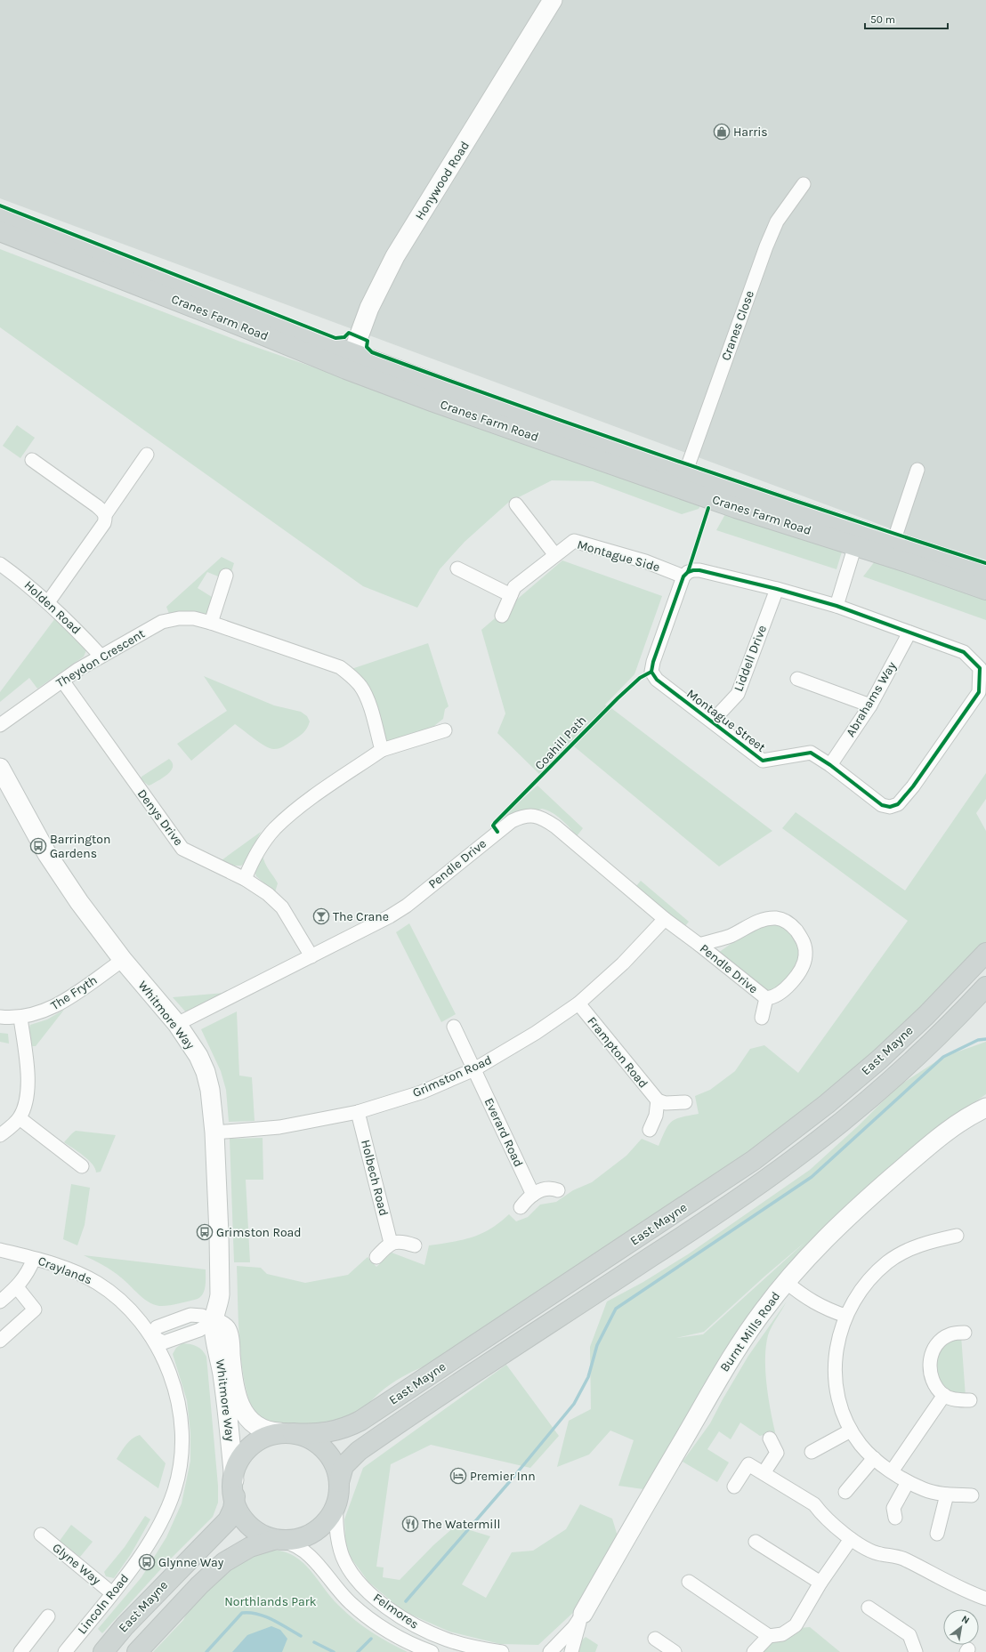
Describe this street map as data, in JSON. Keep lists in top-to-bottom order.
{
  "streets": {
    "main road": ["Cranes Farm Road", "East Mayne"],
    "street": [
      "Honywood Road",
      "Cranes Close",
      "Montague Side",
      "Holden Road",
      "Theydon Crescent",
      "Liddell Drive",
      "Abrahams Way",
      "Montague Street",
      "Denys Drive",
      "Pendle Drive",
      "The Fryth",
      "Whitmore Way",
      "Frampton Road",
      "Grimston Road",
      "Everard Road",
      "Holbech Road",
      "Craylands",
      "Burnt Mills Road",
      "Glyne Way",
      "Lincoln Road",
      "Felmores"
    ],
    "cycle path": ["Coahill Path"]
  },
  "crossings": [
    ["Honywood Road", "Cranes Farm Road"],
    ["Cranes Farm Road", "Cranes Close"],
    ["Montague Side", "Montague Street"],
    ["Holden Road", "Theydon Crescent"],
    ["Theydon Crescent", "Denys Drive"],
    ["Liddell Drive", "Montague Street"],
    ["Abrahams Way", "Montague Street"],
    ["Denys Drive", "Pendle Drive"],
    ["Pendle Drive", "Whitmore Way"],
    ["Pendle Drive", "Grimston Road"],
    ["The Fryth", "Whitmore Way"],
    ["Whitmore Way", "East Mayne"],
    ["Whitmore Way", "Grimston Road"],
    ["Whitmore Way", "Felmores"],
    ["East Mayne", "Felmores"],
    ["Frampton Road", "Grimston Road"],
    ["Grimston Road", "Everard Road"],
    ["Grimston Road", "Holbech Road"],
    ["Craylands", "Lincoln Road"],
    ["Glyne Way", "Lincoln Road"]
  ],
  "parks": ["Northlands Park"],
  "places": {
    "shop": ["Harris"],
    "bus stop": ["Barrington Gardens", "Grimston Road", "Glynne Way"],
    "bar": ["The Crane"],
    "hotel": ["Premier Inn"],
    "restaurant": ["The Watermill"]
  },
  "scale_bar": "50 m",
  "north": "top right"
}
